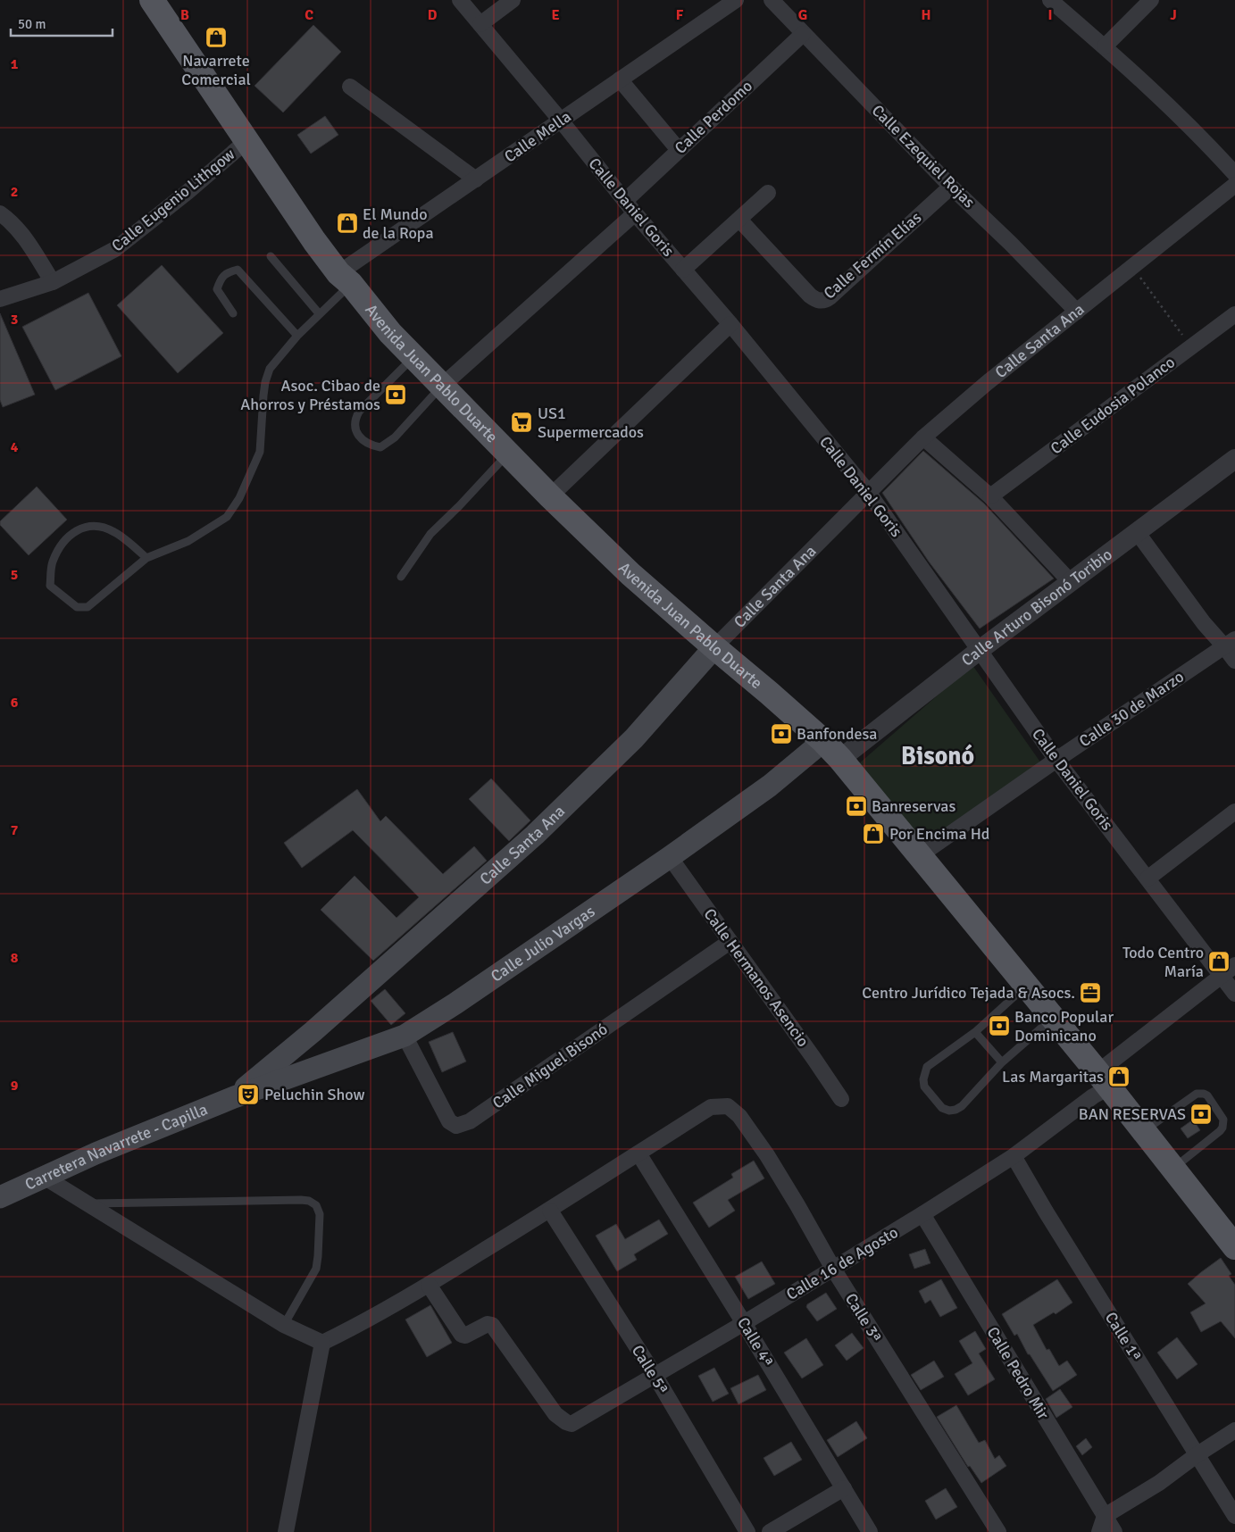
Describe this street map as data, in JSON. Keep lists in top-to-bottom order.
{
  "streets": {
    "main road": [
      "Calle Santa Ana",
      "Avenida Juan Pablo Duarte",
      "Calle Julio Vargas",
      "Carretera Navarrete - Capilla"
    ],
    "street": [
      "Calle Perdomo",
      "Calle Mella",
      "Calle Ezequiel Rojas",
      "Calle Eugenio Lithgow",
      "Calle Daniel Goris",
      "Calle Fermín Elías",
      "Calle Eudosia Polanco",
      "Calle Arturo Bisonó Toribio",
      "Calle 30 de Marzo",
      "Calle Hermanos Asencio",
      "Calle Miguel Bisonó",
      "Calle 16 de Agosto",
      "Calle 3ª",
      "Calle 1ª",
      "Calle 4ª",
      "Calle 5ª",
      "Calle Pedro Mir"
    ]
  },
  "crossings": [
    ["Calle Perdomo", "Calle Ezequiel Rojas"],
    ["Calle Perdomo", "Calle Daniel Goris"],
    ["Calle Perdomo", "Avenida Juan Pablo Duarte"],
    ["Calle Mella", "Calle Daniel Goris"],
    ["Calle Mella", "Avenida Juan Pablo Duarte"],
    ["Calle Ezequiel Rojas", "Calle Fermín Elías"],
    ["Calle Ezequiel Rojas", "Calle Santa Ana"],
    ["Calle Eugenio Lithgow", "Avenida Juan Pablo Duarte"],
    ["Calle Daniel Goris", "Calle Santa Ana"],
    ["Calle Daniel Goris", "Calle Arturo Bisonó Toribio"],
    ["Calle Daniel Goris", "Calle 30 de Marzo"],
    ["Calle Daniel Goris", "Calle 16 de Agosto"],
    ["Calle Santa Ana", "Avenida Juan Pablo Duarte"],
    ["Calle Santa Ana", "Calle Julio Vargas"],
    ["Calle Santa Ana", "Carretera Navarrete - Capilla"],
    ["Avenida Juan Pablo Duarte", "Calle Arturo Bisonó Toribio"],
    ["Avenida Juan Pablo Duarte", "Calle 30 de Marzo"],
    ["Avenida Juan Pablo Duarte", "Calle Julio Vargas"],
    ["Avenida Juan Pablo Duarte", "Calle 16 de Agosto"],
    ["Calle Julio Vargas", "Calle Hermanos Asencio"],
    ["Calle Julio Vargas", "Calle Miguel Bisonó"],
    ["Calle Julio Vargas", "Carretera Navarrete - Capilla"],
    ["Calle Hermanos Asencio", "Calle Miguel Bisonó"],
    ["Calle 16 de Agosto", "Calle 3ª"],
    ["Calle 16 de Agosto", "Calle 1ª"],
    ["Calle 16 de Agosto", "Calle 4ª"],
    ["Calle 16 de Agosto", "Calle 5ª"],
    ["Calle 16 de Agosto", "Calle Pedro Mir"],
    ["Calle 3ª", "Calle 4ª"]
  ],
  "districts": ["Bisonó"],
  "places": {
    "shop": [
      "Navarrete Comercial",
      "El Mundo de la Ropa",
      "Por Encima Hd",
      "Todo Centro María",
      "Las Margaritas"
    ],
    "bank": [
      "Asoc. Cibao de Ahorros y Préstamos",
      "Banfondesa",
      "Banreservas",
      "Banco Popular Dominicano",
      "BAN RESERVAS"
    ],
    "supermarket": ["US1 Supermercados"],
    "office": ["Centro Jurídico Tejada & Asocs."],
    "theatre": ["Peluchin Show"]
  },
  "scale_bar": "50 m",
  "grid": {
    "columns": [
      "B",
      "C",
      "D",
      "E",
      "F",
      "G",
      "H",
      "I",
      "J"
    ],
    "rows": [
      "1",
      "2",
      "3",
      "4",
      "5",
      "6",
      "7",
      "8",
      "9"
    ]
  }
}
